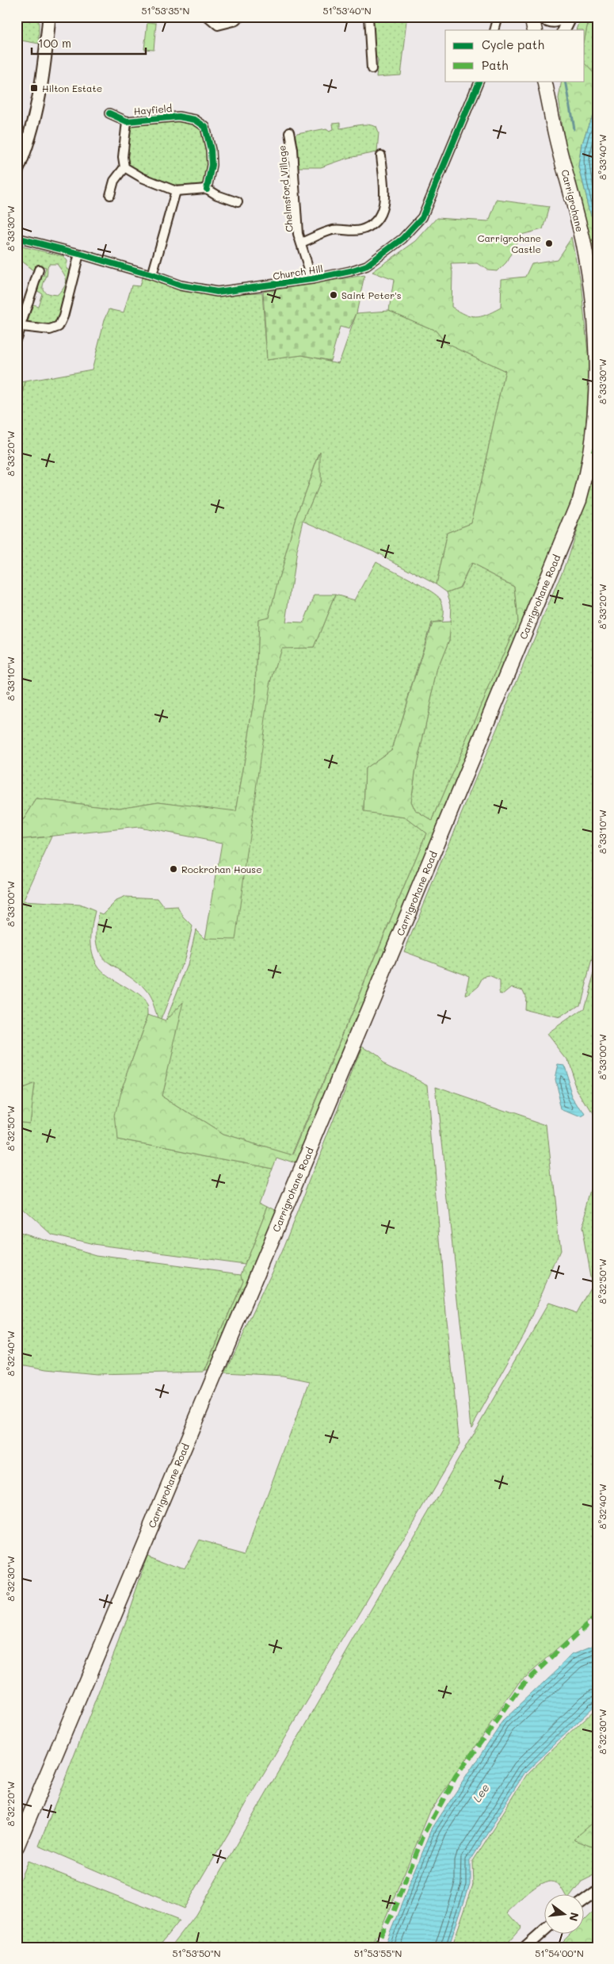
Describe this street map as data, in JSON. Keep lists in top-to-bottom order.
{
  "streets": {
    "highway": ["Carrigrohane", "Carrigrohane Road"],
    "street": ["Hayfield", "Chelmsford Village", "Church Hill"]
  },
  "crossings": [
    ["Chelmsford Village", "Church Hill"],
    ["Carrigrohane", "Carrigrohane Road"]
  ],
  "water": ["Lee"],
  "places": {
    "transit": ["Hilton Estate"],
    "other": ["Carrigrohane Castle", "Saint Peter's", "Rockrohan House"]
  },
  "legend": ["Cycle path", "Path"],
  "scale_bar": "100 m",
  "north": "right",
  "coordinates": [
    "51°53'35\"N",
    "51°53'40\"N",
    "8°33'40\"W",
    "8°33'30\"W",
    "8°33'20\"W",
    "8°33'10\"W",
    "8°33'00\"W",
    "8°32'50\"W",
    "8°32'40\"W",
    "8°32'30\"W",
    "8°32'20\"W",
    "51°53'50\"N",
    "51°53'55\"N",
    "51°54'00\"N"
  ]
}
